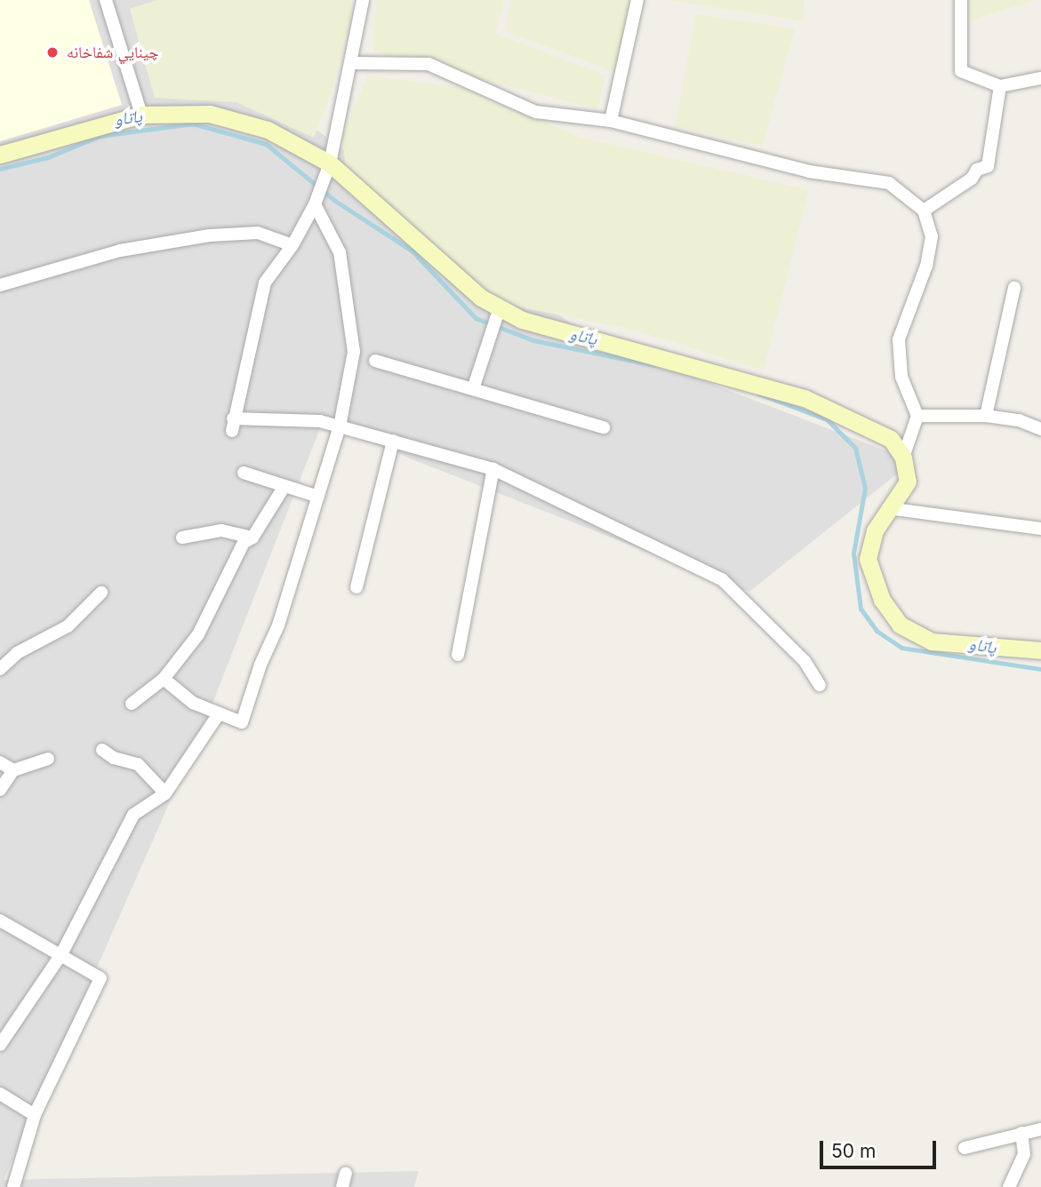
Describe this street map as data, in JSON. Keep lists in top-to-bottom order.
{
  "water": ["پاتاو"],
  "places": ["چينايي شفاخانه"],
  "scale_bar": "50 m"
}
